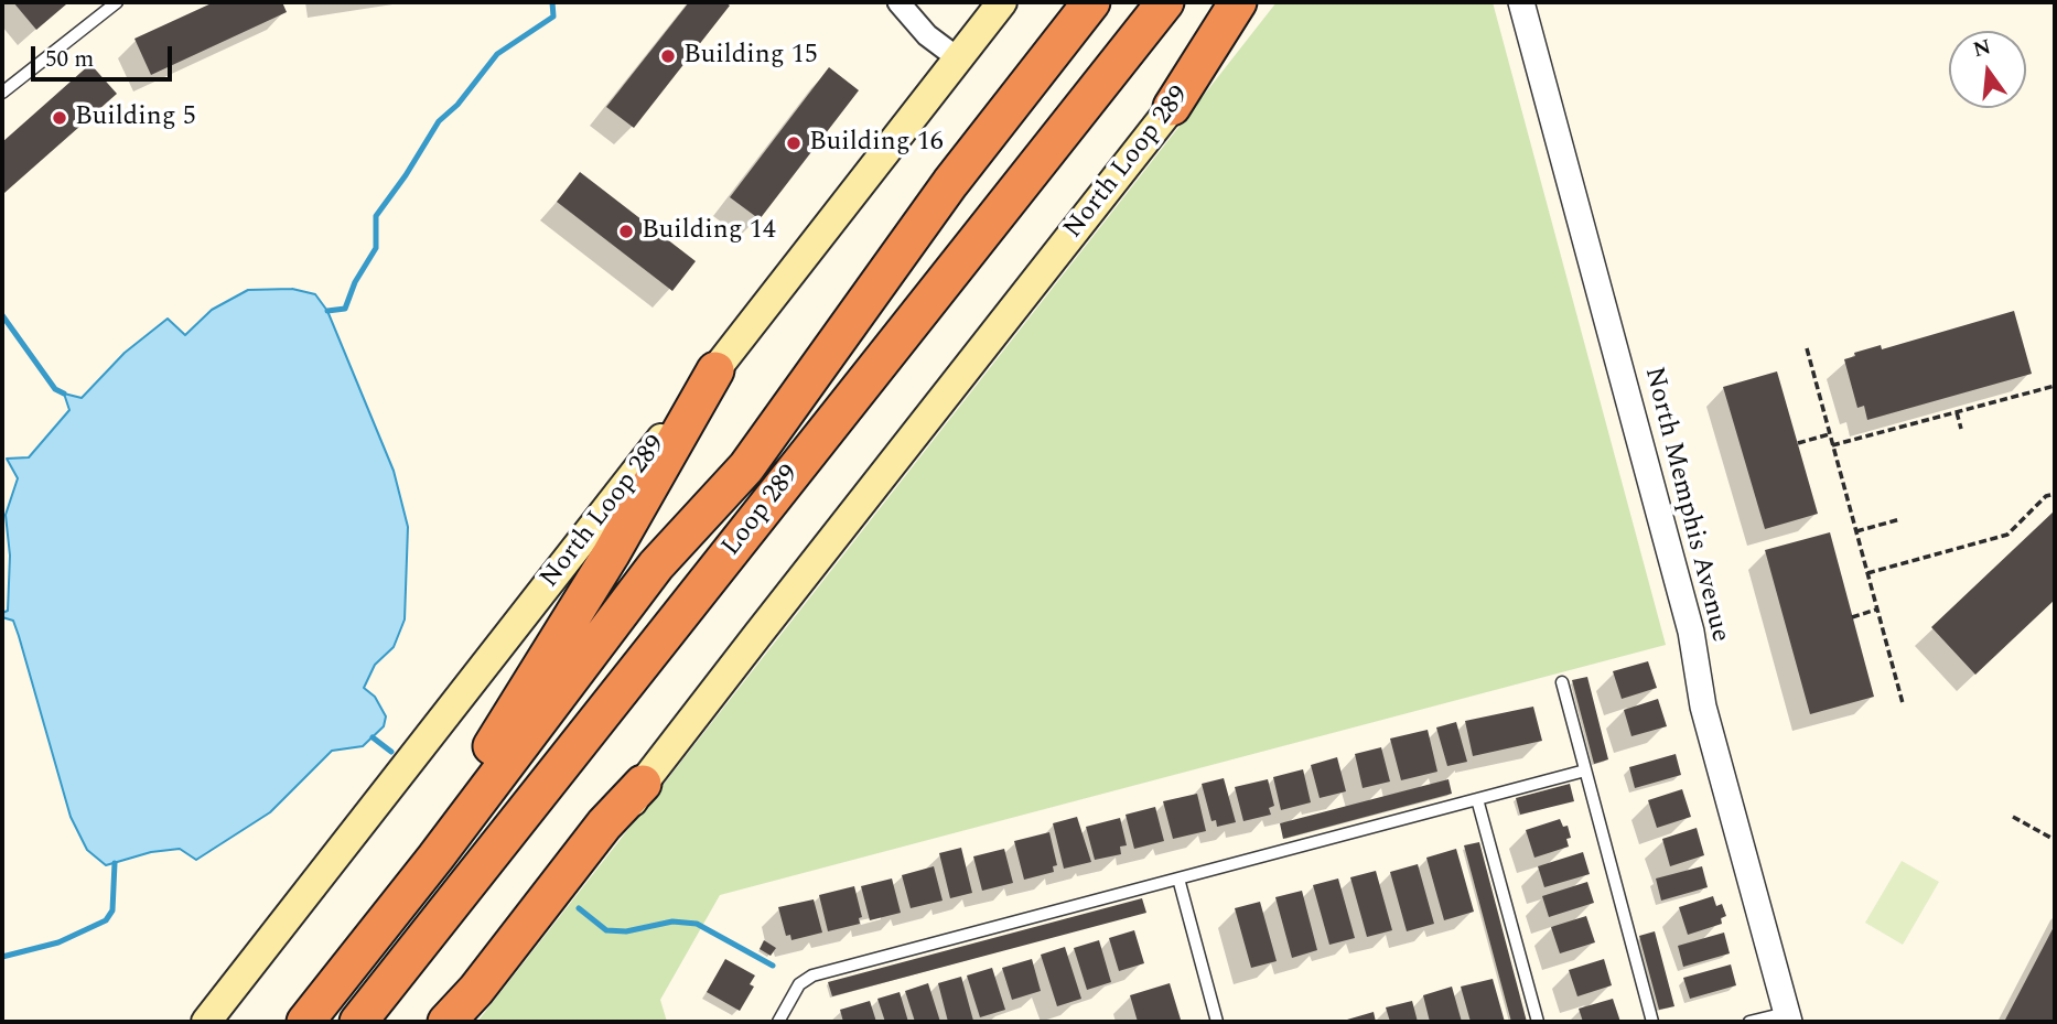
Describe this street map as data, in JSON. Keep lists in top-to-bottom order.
{
  "streets": {
    "highway": ["Loop 289"],
    "main road": ["North Loop 289"],
    "street": ["North Memphis Avenue"]
  },
  "places": [
    "Building 15",
    "Building 5",
    "Building 16",
    "Building 14"
  ],
  "scale_bar": "50 m",
  "north": "top"
}
